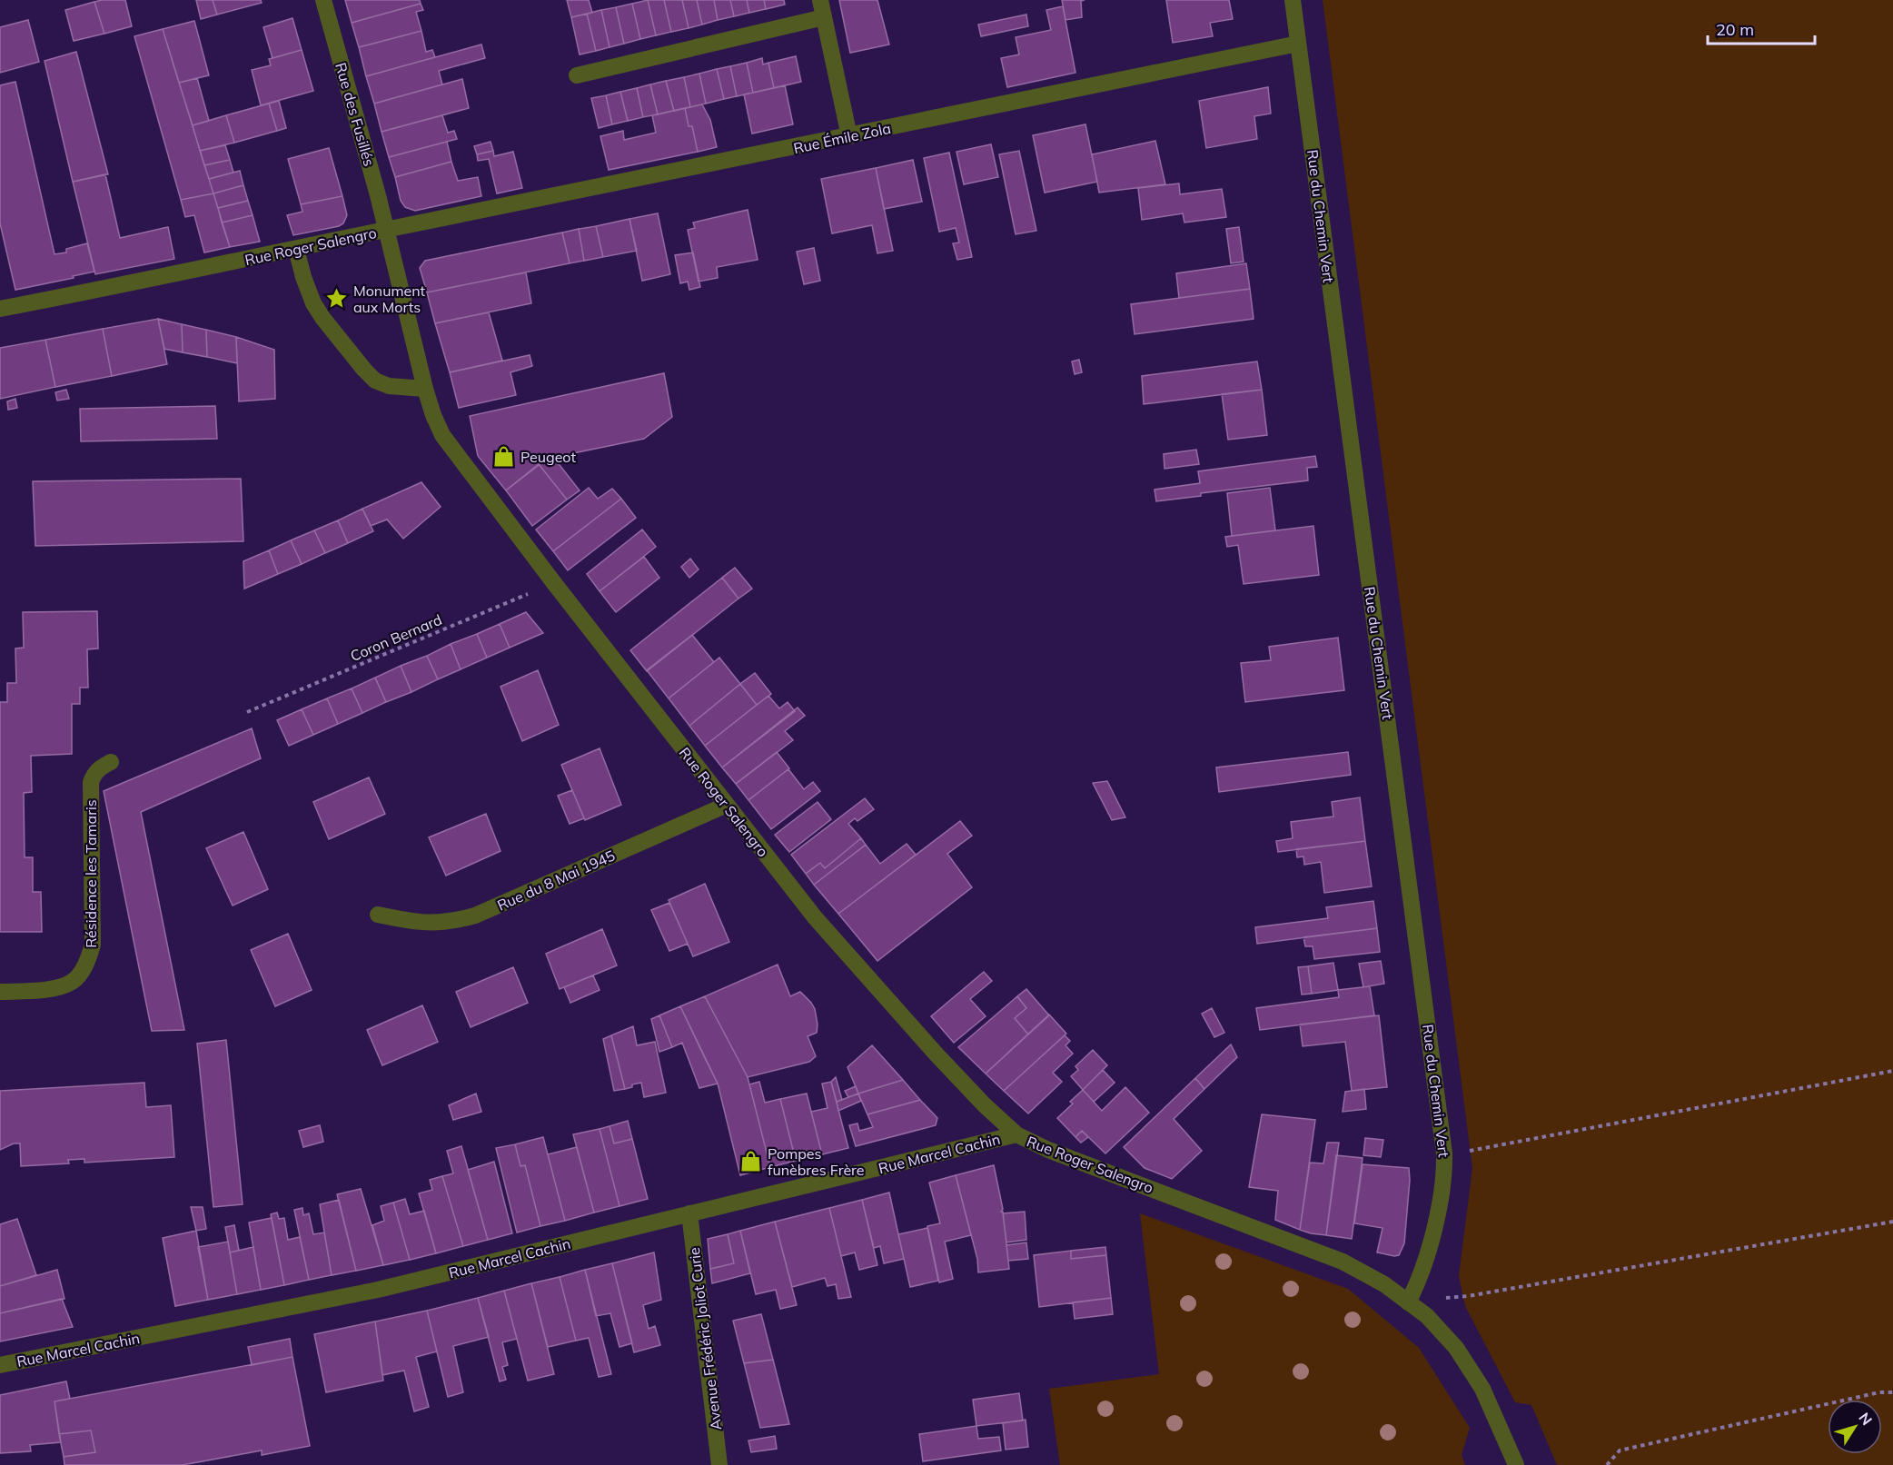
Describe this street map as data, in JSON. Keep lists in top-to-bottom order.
{
  "streets": {
    "street": [
      "Rue des Fusillés",
      "Rue Émile Zola",
      "Rue du Chemin Vert",
      "Rue Roger Salengro",
      "Résidence les Tamaris",
      "Rue du 8 Mai 1945",
      "Rue Marcel Cachin",
      "Avenue Frédéric Joliot Curie"
    ],
    "path": ["Coron Bernard"]
  },
  "crossings": [
    ["Rue des Fusillés", "Rue Émile Zola"],
    ["Rue des Fusillés", "Rue Roger Salengro"],
    ["Rue Émile Zola", "Rue du Chemin Vert"],
    ["Rue Émile Zola", "Rue Roger Salengro"],
    ["Rue du Chemin Vert", "Rue Roger Salengro"],
    ["Rue Roger Salengro", "Coron Bernard"],
    ["Rue Roger Salengro", "Rue du 8 Mai 1945"],
    ["Rue Roger Salengro", "Rue Marcel Cachin"],
    ["Rue Marcel Cachin", "Avenue Frédéric Joliot Curie"]
  ],
  "places": {
    "place": ["Monument aux Morts"],
    "shop": ["Peugeot", "Pompes funèbres Frère"]
  },
  "scale_bar": "20 m",
  "north": "top right"
}
